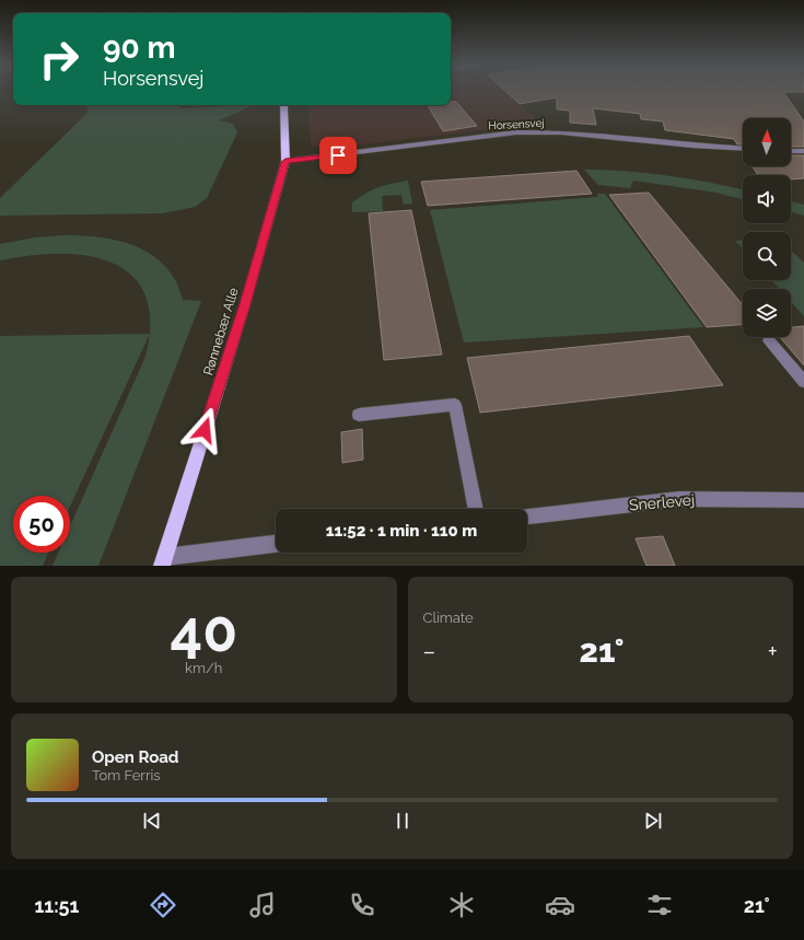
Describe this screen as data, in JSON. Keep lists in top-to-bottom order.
{
  "streets": {
    "main road": ["Rønnebær Alle"],
    "street": ["Horsensvej", "Snerlevej"]
  },
  "crossings": [
    ["Horsensvej", "Rønnebær Alle"]
  ],
  "north": "top",
  "page": {
    "turn": ["90 m", "Horsensvej"],
    "limit": "50",
    "trip": "11:52 · 1 min · 110 m",
    "tile": [
      ["40", "km/h"],
      "Climate"
    ],
    "heat": ["−", "21°", "+"],
    "song": ["Open Road", "Tom Ferris"],
    "tabs": ["11:51", "21°"]
  }
}
